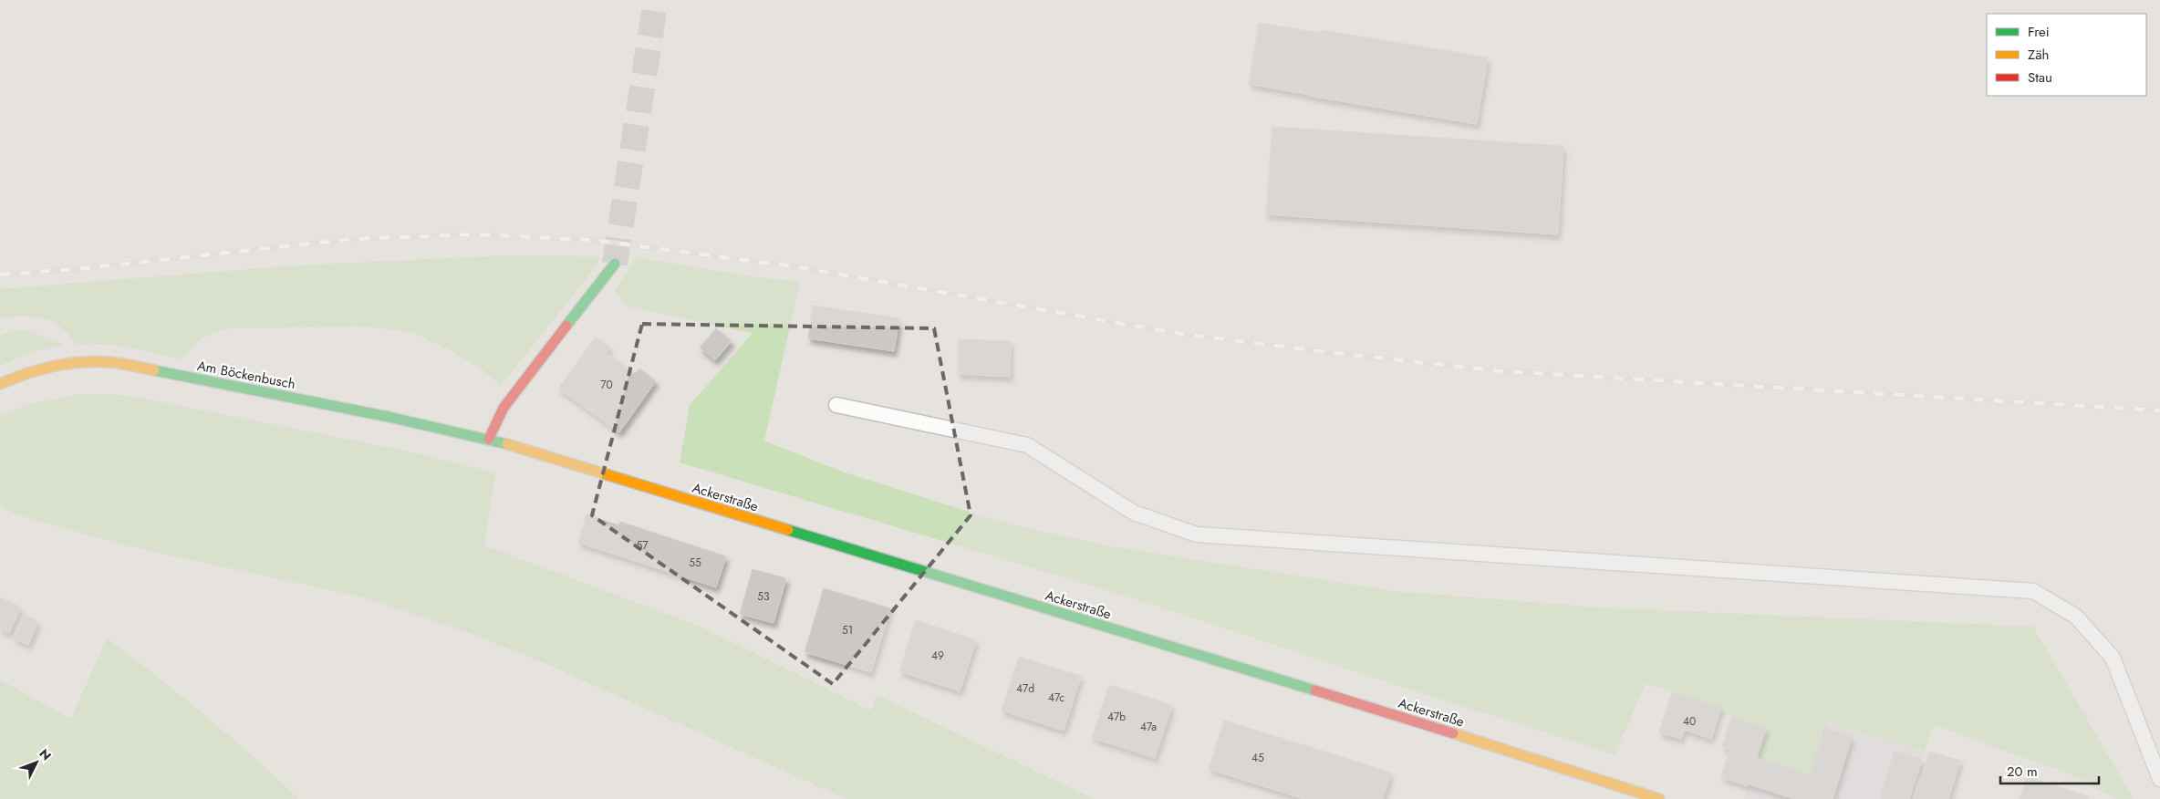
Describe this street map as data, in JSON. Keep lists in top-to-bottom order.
{
  "streets": {
    "street": ["Am Böckenbusch", "Ackerstraße"]
  },
  "crossings": [
    ["Am Böckenbusch", "Ackerstraße"]
  ],
  "house_numbers": [
    "70",
    "57",
    "55",
    "53",
    "51",
    "49",
    "47d",
    "47c",
    "47b",
    "40",
    "47a",
    "45"
  ],
  "legend": ["Frei", "Zäh", "Stau"],
  "scale_bar": "20 m",
  "north": "top right"
}
